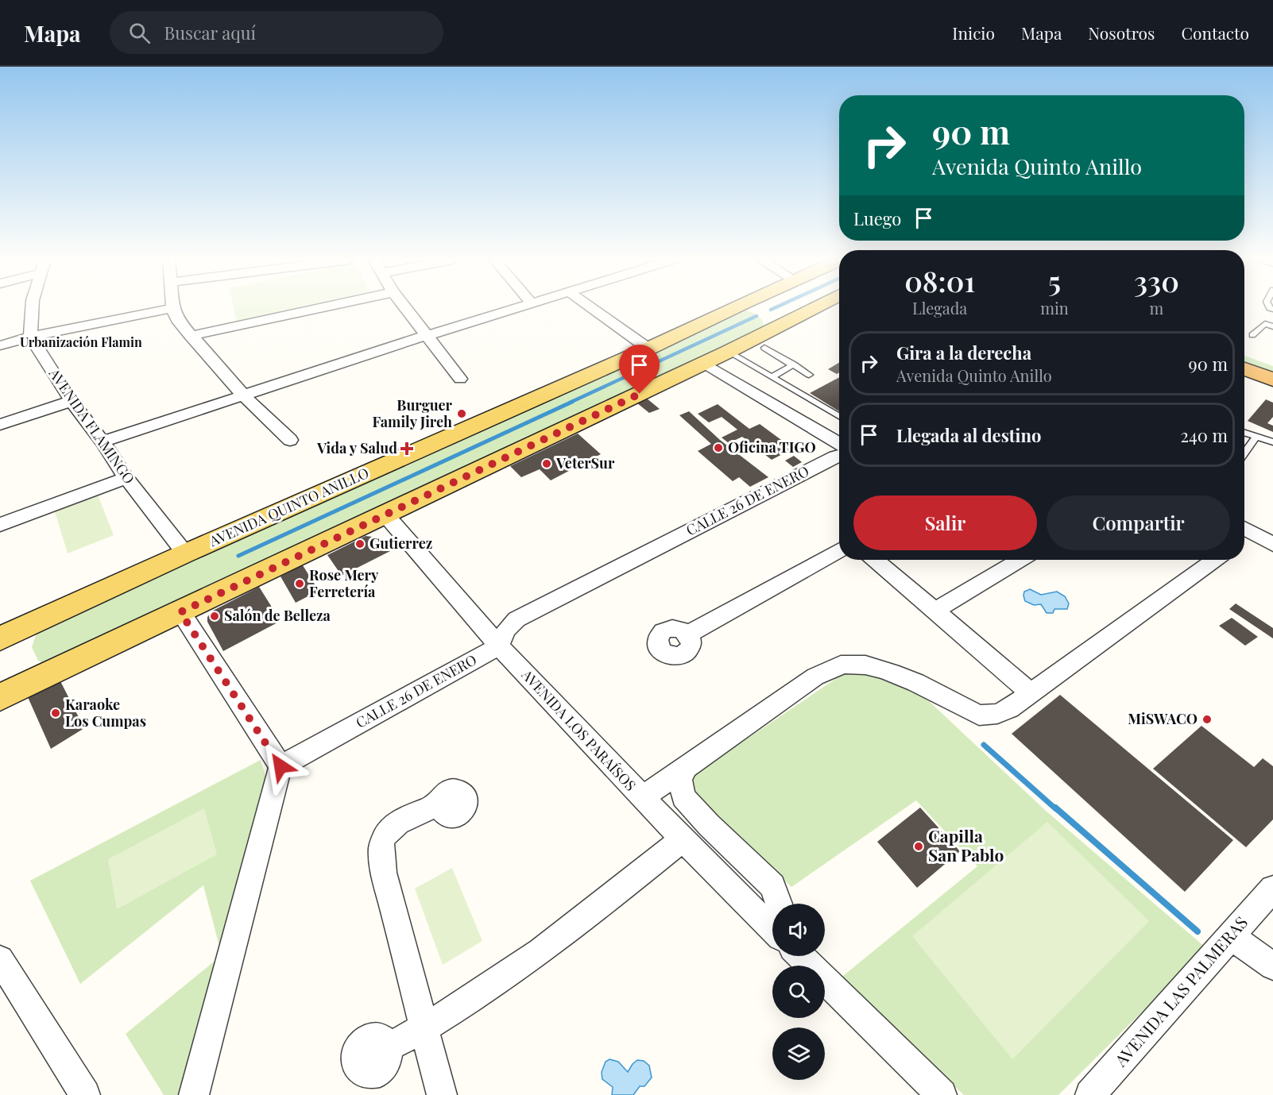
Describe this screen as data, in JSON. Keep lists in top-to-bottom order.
{
  "streets": {
    "main road": ["AVENIDA QUINTO ANILLO"],
    "street": [
      "AVENIDA FLAMINGO",
      "CALLE 26 DE ENERO",
      "AVENIDA LOS PARAÍSOS",
      "AVENIDA LAS PALMERAS"
    ]
  },
  "crossings": [
    ["AVENIDA FLAMINGO", "AVENIDA QUINTO ANILLO"],
    ["CALLE 26 DE ENERO", "AVENIDA LOS PARAÍSOS"]
  ],
  "districts": ["Urbanización Flamin"],
  "places": {
    "other": [
      "Burguer Family Jireh",
      "Oficina TIGO",
      "VeterSur",
      "Gutierrez",
      "Rose Mery Ferretería",
      "Salón de Belleza",
      "Karaoke Los Cumpas",
      "MiSWACO",
      "Capilla San Pablo"
    ],
    "health": ["Vida y Salud"]
  },
  "page": {
    "header": "Mapa",
    "search": "Buscar aquí",
    "nav": [
      "Inicio",
      "Mapa",
      "Nosotros",
      "Contacto"
    ],
    "turn": ["90 m", "Avenida Quinto Anillo"],
    "then": "Luego",
    "eta": [
      "08:01",
      "Llegada",
      "5",
      "min",
      "330",
      "m"
    ],
    "list": [
      {
        "name": "Gira a la derecha",
        "note": "Avenida Quinto Anillo",
        "value": "90 m"
      },
      {
        "name": "Llegada al destino",
        "value": "240 m"
      }
    ],
    "buttons": ["Salir", "Compartir"]
  }
}
